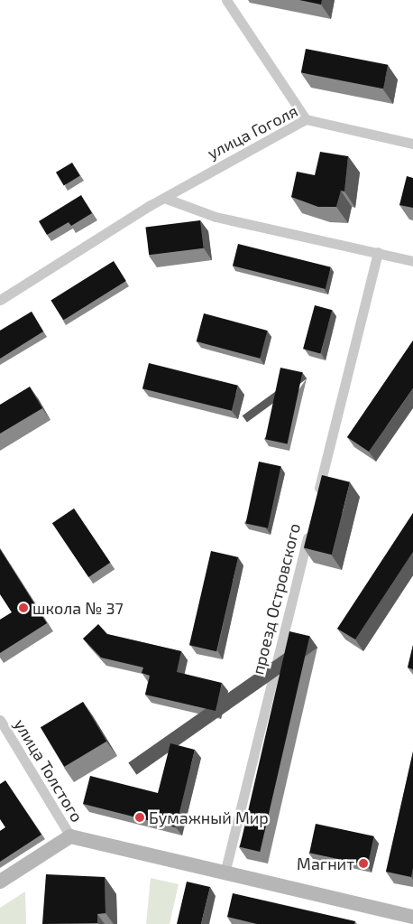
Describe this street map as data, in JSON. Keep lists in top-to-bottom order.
{
  "streets": {
    "street": ["улица Гоголя", "проезд Островского", "улица Толстого"]
  },
  "places": ["школа № 37", "Бумажный Мир", "Магнит"]
}
